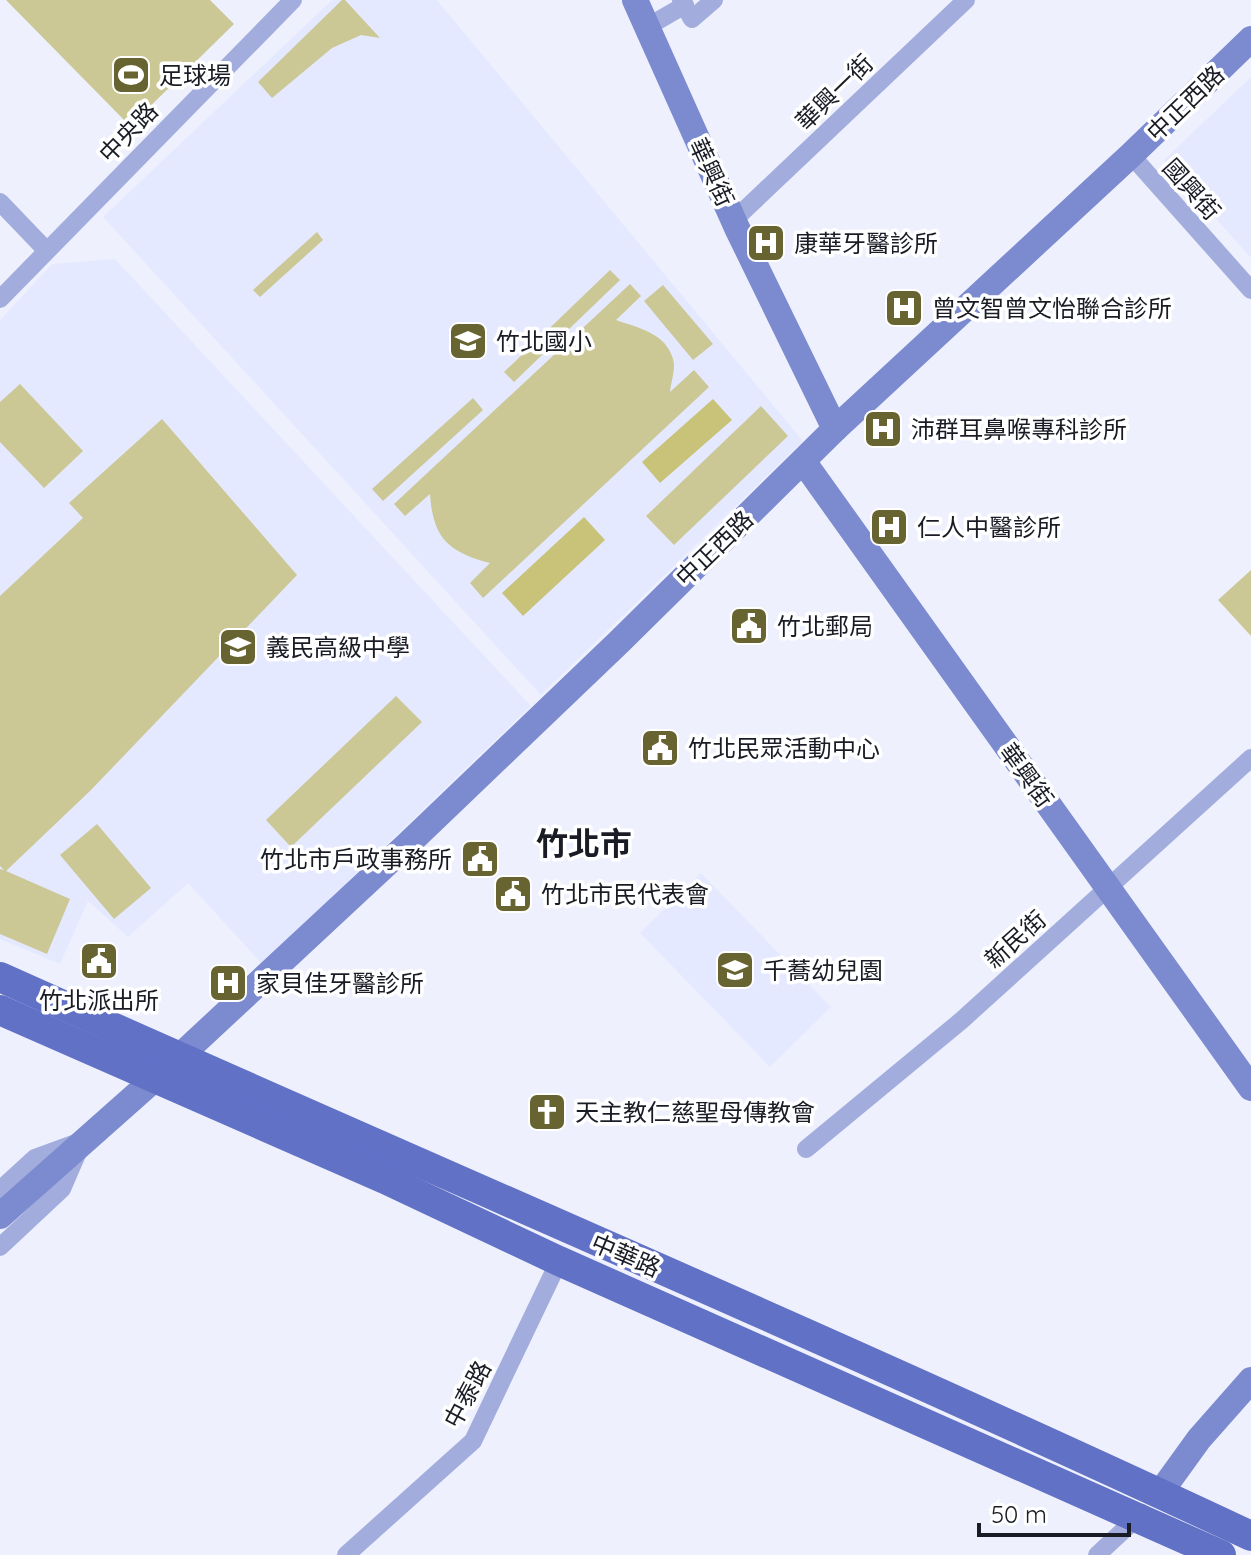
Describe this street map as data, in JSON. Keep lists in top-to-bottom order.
{
  "streets": {
    "main road": ["中正西路", "華興街", "中華路"],
    "street": [
      "華興一街",
      "中央路",
      "國興街",
      "新民街",
      "中泰路"
    ]
  },
  "crossings": [
    ["華興一街", "華興街"],
    ["中正西路", "華興街"],
    ["中正西路", "國興街"],
    ["中正西路", "中華路"],
    ["華興街", "新民街"],
    ["中華路", "中泰路"]
  ],
  "districts": ["竹北市"],
  "places": {
    "sports": ["足球場"],
    "hospital": [
      "康華牙醫診所",
      "曾文智曾文怡聯合診所",
      "沛群耳鼻喉專科診所",
      "仁人中醫診所",
      "家貝佳牙醫診所"
    ],
    "school or university": ["竹北國小", "義民高級中學", "千蕎幼兒園"],
    "public building": [
      "竹北郵局",
      "竹北民眾活動中心",
      "竹北市戶政事務所",
      "竹北市民代表會",
      "竹北派出所"
    ],
    "church": ["天主教仁慈聖母傳教會"]
  },
  "scale_bar": "50 m"
}
